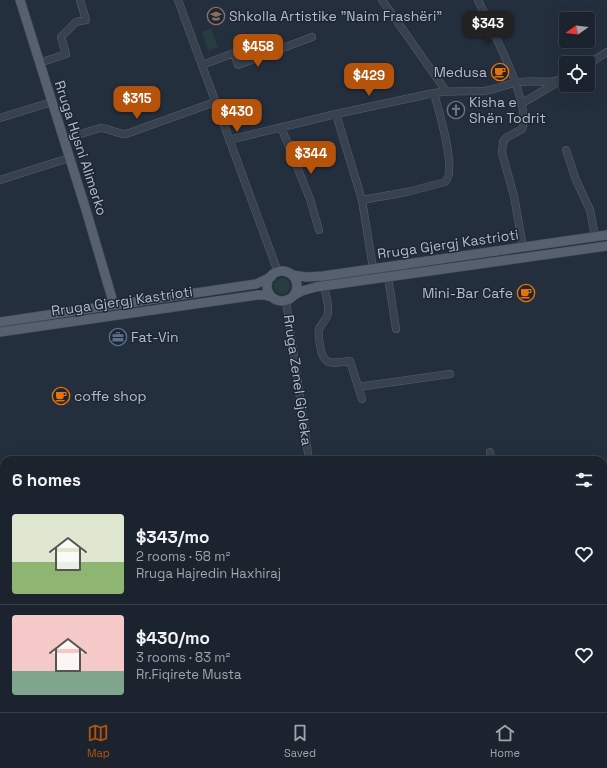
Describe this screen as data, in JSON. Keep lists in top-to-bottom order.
{
  "streets": {
    "main road": ["Rruga Hysni Alimerko", "Rruga Gjergj Kastrioti"],
    "street": ["Rruga Zenel Gjoleka"]
  },
  "crossings": [
    ["Rruga Hysni Alimerko", "Rruga Gjergj Kastrioti"],
    ["Rruga Gjergj Kastrioti", "Rruga Zenel Gjoleka"]
  ],
  "places": {
    "school or university": ["Shkolla Artistike \"Naim Frashëri\""],
    "cafe": ["Medusa", "Mini-Bar Cafe", "coffe shop"],
    "church": ["Kisha e Shën Todrit"],
    "office": ["Fat-Vin"]
  },
  "north": "left",
  "page": {
    "price": [
      "$343",
      "$458",
      "$429",
      "$315",
      "$430",
      "$344"
    ],
    "heading": "6 homes",
    "list": [
      {
        "name": "$343/mo",
        "note": "2 rooms · 58 m² · Rruga Hajredin Haxhiraj"
      },
      {
        "name": "$430/mo",
        "note": "3 rooms · 83 m² · Rr.Fiqirete Musta"
      }
    ],
    "tabs": ["Map", "Saved", "Home"]
  }
}
